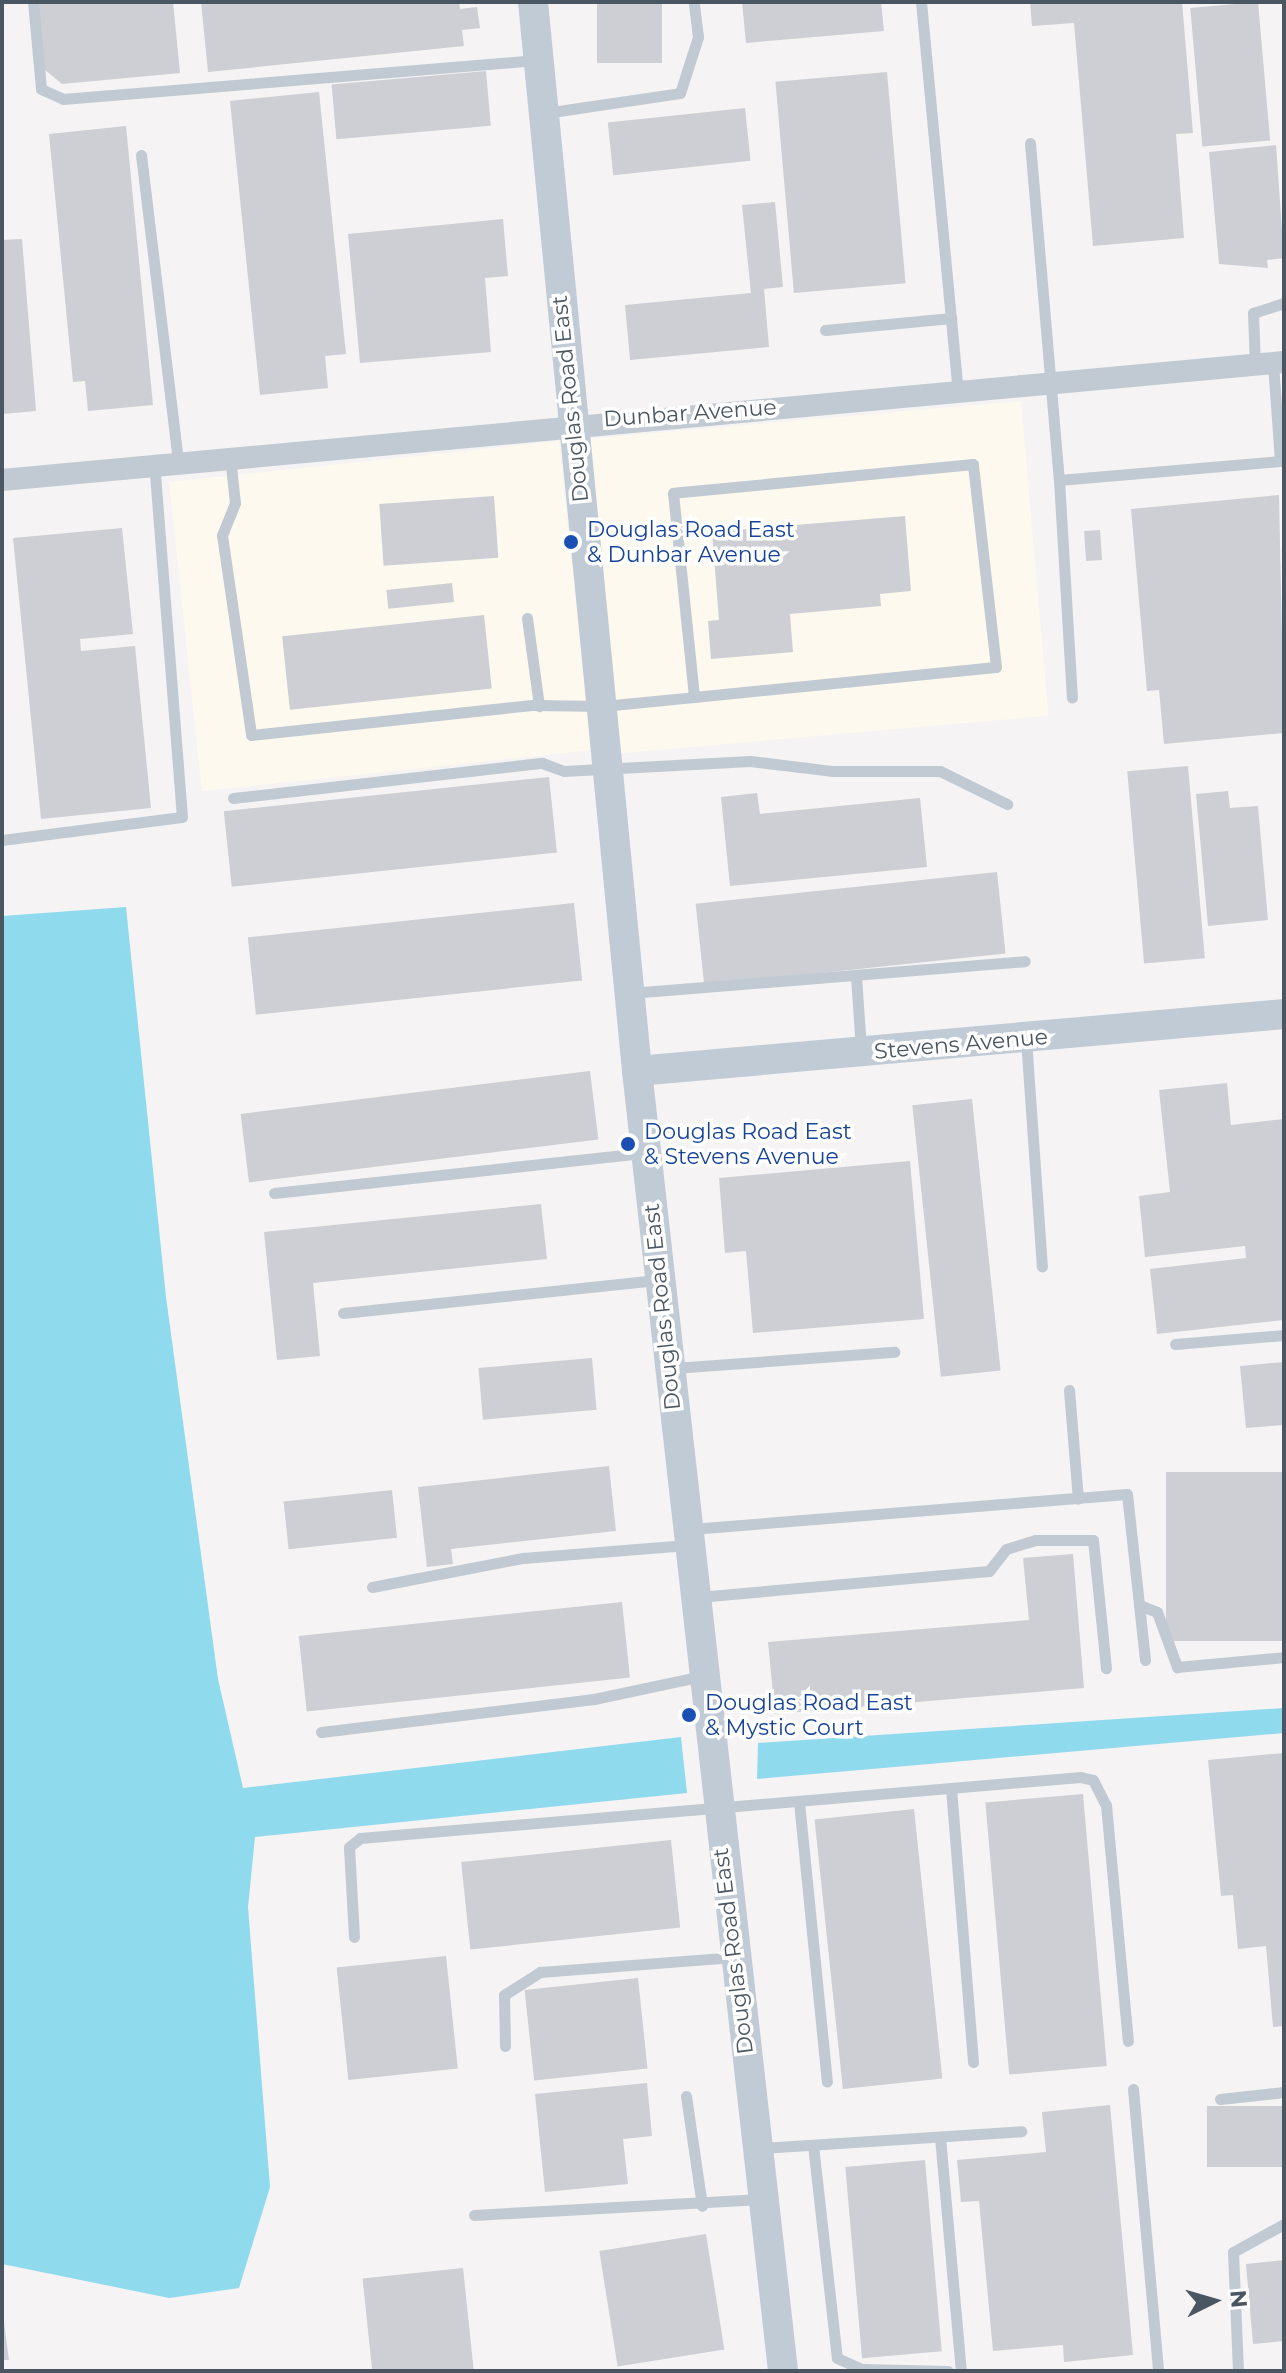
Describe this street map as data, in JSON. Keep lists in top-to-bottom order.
{
  "streets": {
    "street": ["Douglas Road East", "Dunbar Avenue", "Stevens Avenue"]
  },
  "crossings": [
    ["Douglas Road East", "Dunbar Avenue"],
    ["Douglas Road East", "Stevens Avenue"]
  ],
  "places": ["Douglas Road East & Dunbar Avenue", "Douglas Road East & Stevens Avenue", "Douglas Road East & Mystic Court"],
  "north": "right"
}
